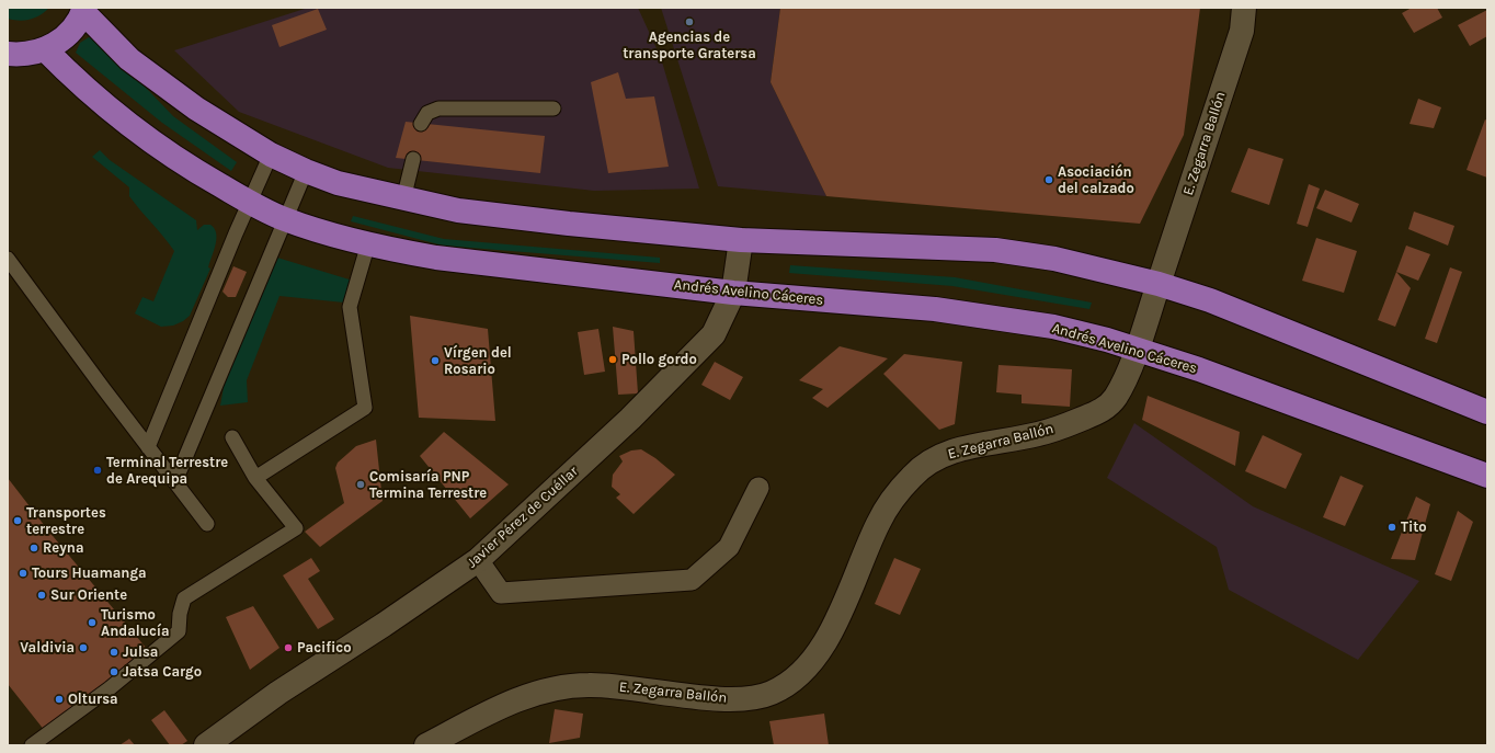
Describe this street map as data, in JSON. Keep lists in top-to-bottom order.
{
  "streets": {
    "highway": ["Andrés Avelino Cáceres"],
    "street": ["E. Zegarra Ballón", "Javier Pérez de Cuéllar"]
  },
  "crossings": [
    ["E. Zegarra Ballón", "Andrés Avelino Cáceres"],
    ["Andrés Avelino Cáceres", "Javier Pérez de Cuéllar"]
  ],
  "places": [
    "Agencias de transporte Gratersa",
    "Asociación del calzado",
    "Pollo gordo",
    "Vírgen del Rosario",
    "Terminal Terrestre de Arequipa",
    "Comisaría PNP Termina Terrestre",
    "Transportes terrestre",
    "Tito",
    "Reyna",
    "Tours Huamanga",
    "Sur Oriente",
    "Turismo Andalucía",
    "Valdivia",
    "Pacifico",
    "Julsa",
    "Jatsa Cargo",
    "Oltursa"
  ]
}
